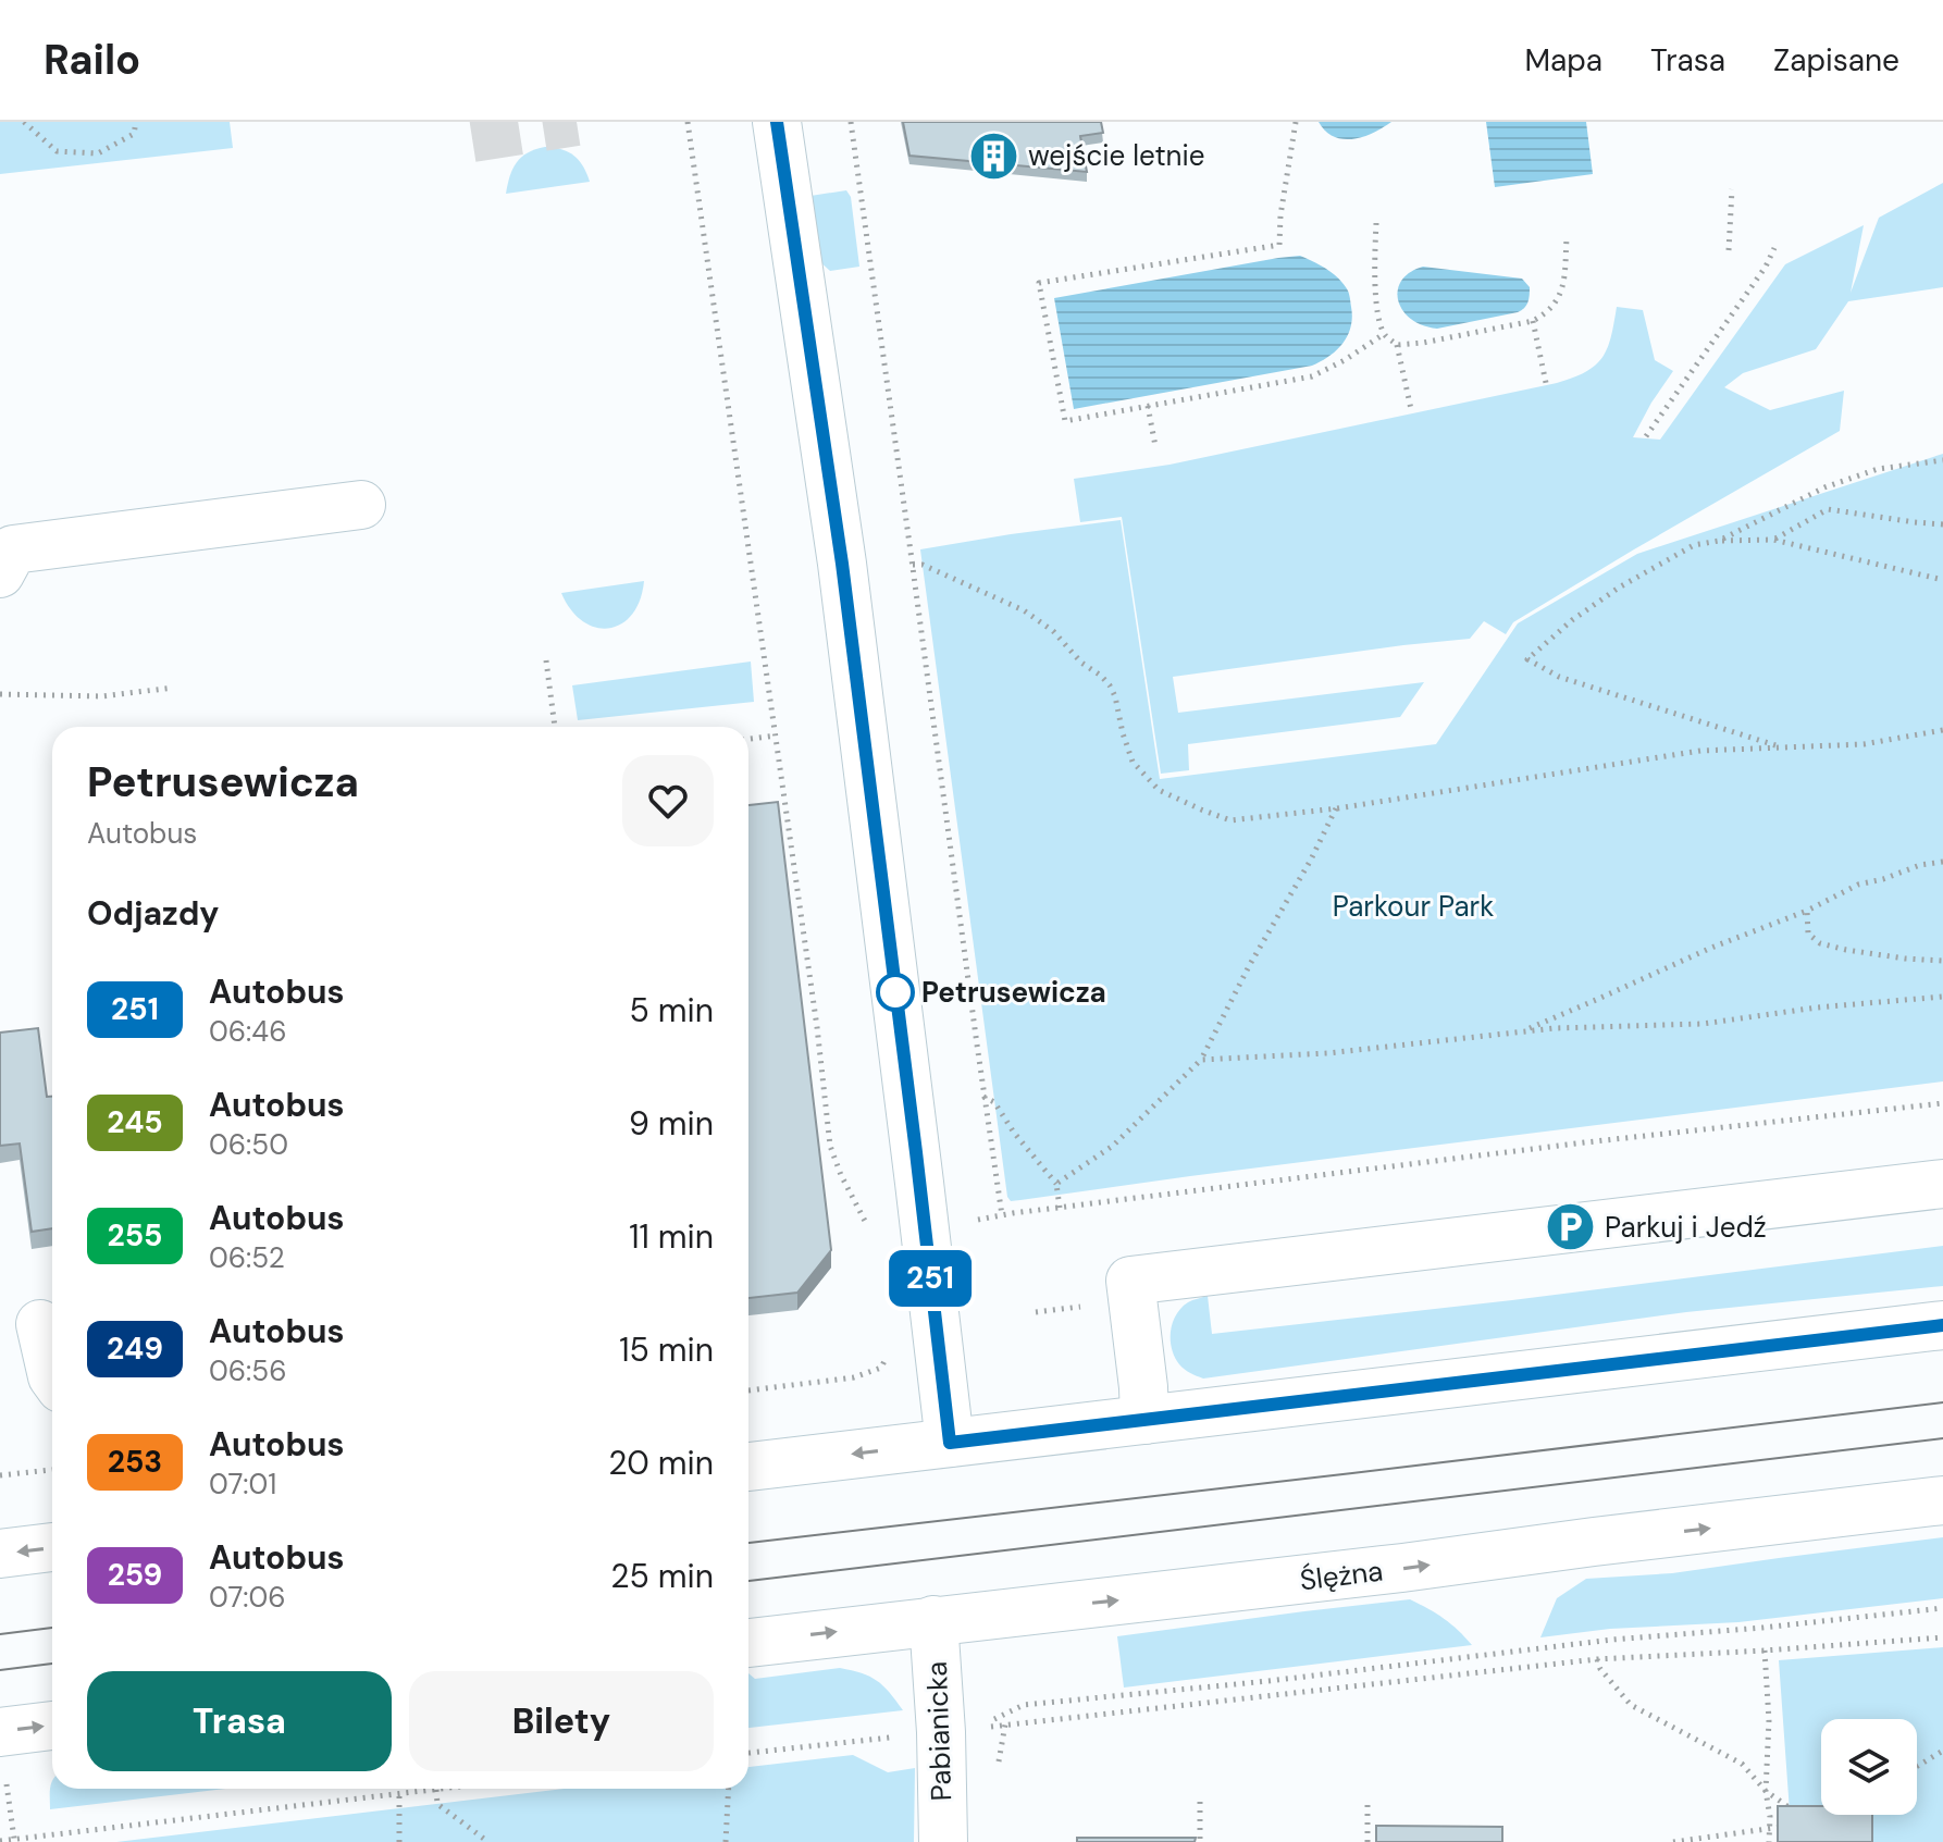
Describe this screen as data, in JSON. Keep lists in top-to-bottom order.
{
  "streets": {
    "main road": ["Ślężna", "Pabianicka"]
  },
  "crossings": [
    ["Ślężna", "Pabianicka"]
  ],
  "parks": ["Parkour Park"],
  "places": {
    "building": ["wejście letnie"],
    "other": ["Petrusewicza"],
    "parking": ["Parkuj i Jedź"]
  },
  "lines": ["bus line 251"],
  "page": {
    "header": "Railo",
    "nav": ["Mapa", "Trasa", "Zapisane"],
    "on_map": "251",
    "heading": [
      ["Petrusewicza", "Autobus"],
      "Odjazdy"
    ],
    "list": [
      {
        "mark": "251",
        "name": "Autobus",
        "note": "06:46",
        "value": "5 min"
      },
      {
        "mark": "245",
        "name": "Autobus",
        "note": "06:50",
        "value": "9 min"
      },
      {
        "mark": "255",
        "name": "Autobus",
        "note": "06:52",
        "value": "11 min"
      },
      {
        "mark": "249",
        "name": "Autobus",
        "note": "06:56",
        "value": "15 min"
      },
      {
        "mark": "253",
        "name": "Autobus",
        "note": "07:01",
        "value": "20 min"
      },
      {
        "mark": "259",
        "name": "Autobus",
        "note": "07:06",
        "value": "25 min"
      }
    ],
    "buttons": ["Trasa", "Bilety"]
  }
}
